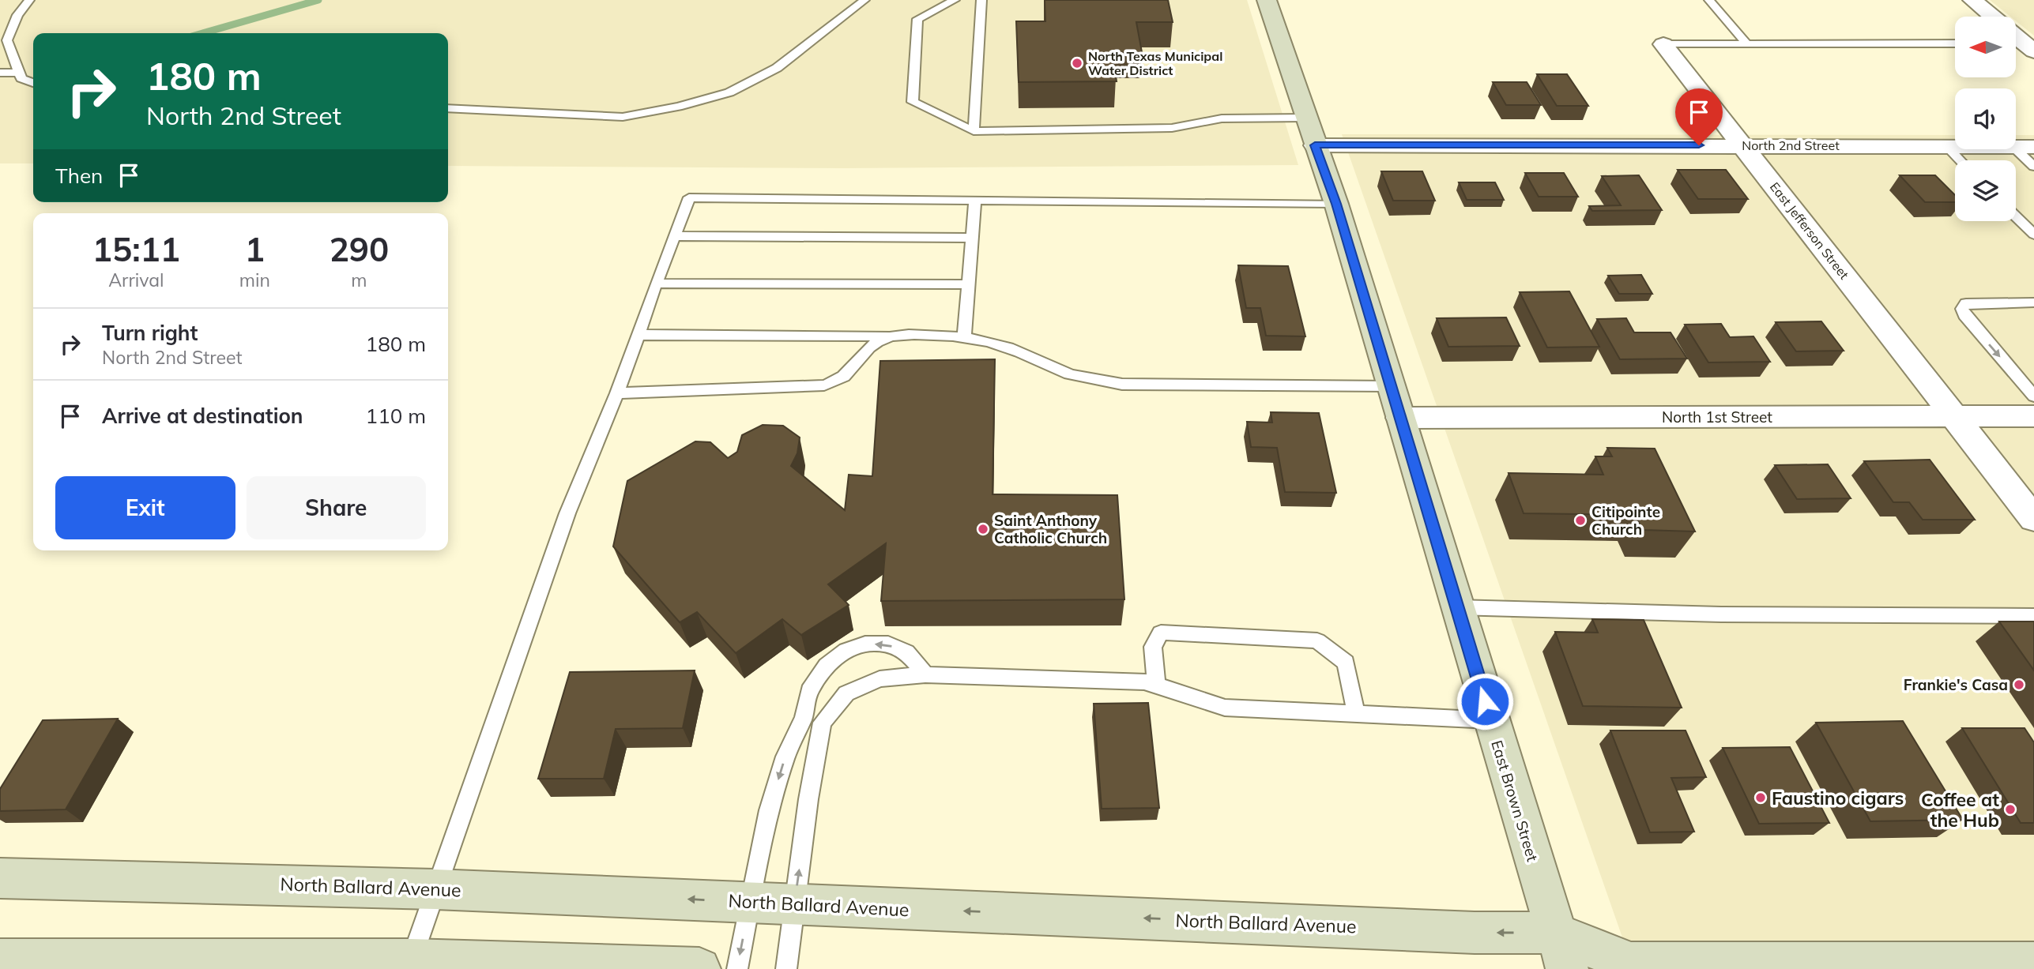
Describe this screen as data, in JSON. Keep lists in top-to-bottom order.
{
  "streets": {
    "main road": ["East Brown Street", "North Ballard Avenue"],
    "street": ["North 2nd Street", "East Jefferson Street", "North 1st Street"]
  },
  "crossings": [
    ["North 2nd Street", "East Jefferson Street"],
    ["North 2nd Street", "East Brown Street"],
    ["East Jefferson Street", "North 1st Street"],
    ["North 1st Street", "East Brown Street"],
    ["East Brown Street", "North Ballard Avenue"]
  ],
  "one_way": ["North Ballard Avenue"],
  "places": [
    "North Texas Municipal Water District",
    "Citipointe Church",
    "Saint Anthony Catholic Church",
    "Frankie's Casa",
    "Faustino cigars",
    "Coffee at the Hub"
  ],
  "north": "left",
  "page": {
    "turn": ["180 m", "North 2nd Street"],
    "then": "Then",
    "eta": [
      "15:11",
      "Arrival",
      "1",
      "min",
      "290",
      "m"
    ],
    "list": [
      {
        "name": "Turn right",
        "note": "North 2nd Street",
        "value": "180 m"
      },
      {
        "name": "Arrive at destination",
        "value": "110 m"
      }
    ],
    "buttons": ["Exit", "Share"]
  }
}
